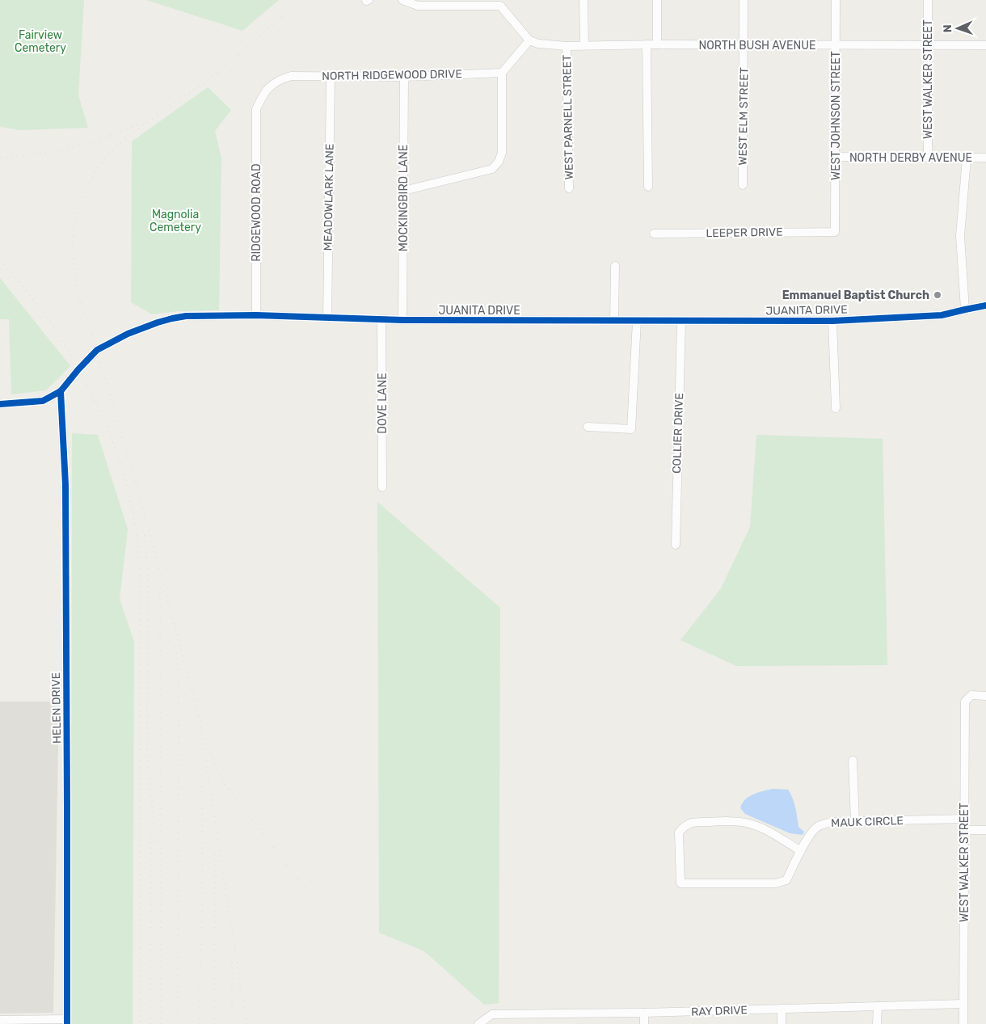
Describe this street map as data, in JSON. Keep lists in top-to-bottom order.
{
  "streets": {
    "street": [
      "NORTH BUSH AVENUE",
      "NORTH RIDGEWOOD DRIVE",
      "WEST WALKER STREET",
      "WEST JOHNSON STREET",
      "WEST ELM STREET",
      "WEST PARNELL STREET",
      "NORTH DERBY AVENUE",
      "MEADOWLARK LANE",
      "MOCKINGBIRD LANE",
      "RIDGEWOOD ROAD",
      "LEEPER DRIVE",
      "JUANITA DRIVE",
      "DOVE LANE",
      "COLLIER DRIVE",
      "HELEN DRIVE",
      "MAUK CIRCLE",
      "RAY DRIVE"
    ]
  },
  "crossings": [
    ["NORTH BUSH AVENUE", "WEST WALKER STREET"],
    ["NORTH BUSH AVENUE", "WEST JOHNSON STREET"],
    ["NORTH BUSH AVENUE", "WEST ELM STREET"],
    ["NORTH BUSH AVENUE", "WEST PARNELL STREET"],
    ["NORTH RIDGEWOOD DRIVE", "MEADOWLARK LANE"],
    ["NORTH RIDGEWOOD DRIVE", "MOCKINGBIRD LANE"],
    ["NORTH RIDGEWOOD DRIVE", "RIDGEWOOD ROAD"],
    ["WEST WALKER STREET", "NORTH DERBY AVENUE"],
    ["WEST WALKER STREET", "MAUK CIRCLE"],
    ["WEST WALKER STREET", "RAY DRIVE"],
    ["WEST JOHNSON STREET", "NORTH DERBY AVENUE"],
    ["WEST JOHNSON STREET", "LEEPER DRIVE"],
    ["MEADOWLARK LANE", "JUANITA DRIVE"],
    ["MOCKINGBIRD LANE", "JUANITA DRIVE"],
    ["RIDGEWOOD ROAD", "JUANITA DRIVE"],
    ["JUANITA DRIVE", "DOVE LANE"],
    ["JUANITA DRIVE", "COLLIER DRIVE"],
    ["JUANITA DRIVE", "HELEN DRIVE"]
  ],
  "parks": ["Fairview Cemetery", "Magnolia Cemetery"],
  "places": ["Emmanuel Baptist Church"],
  "north": "left"
}
